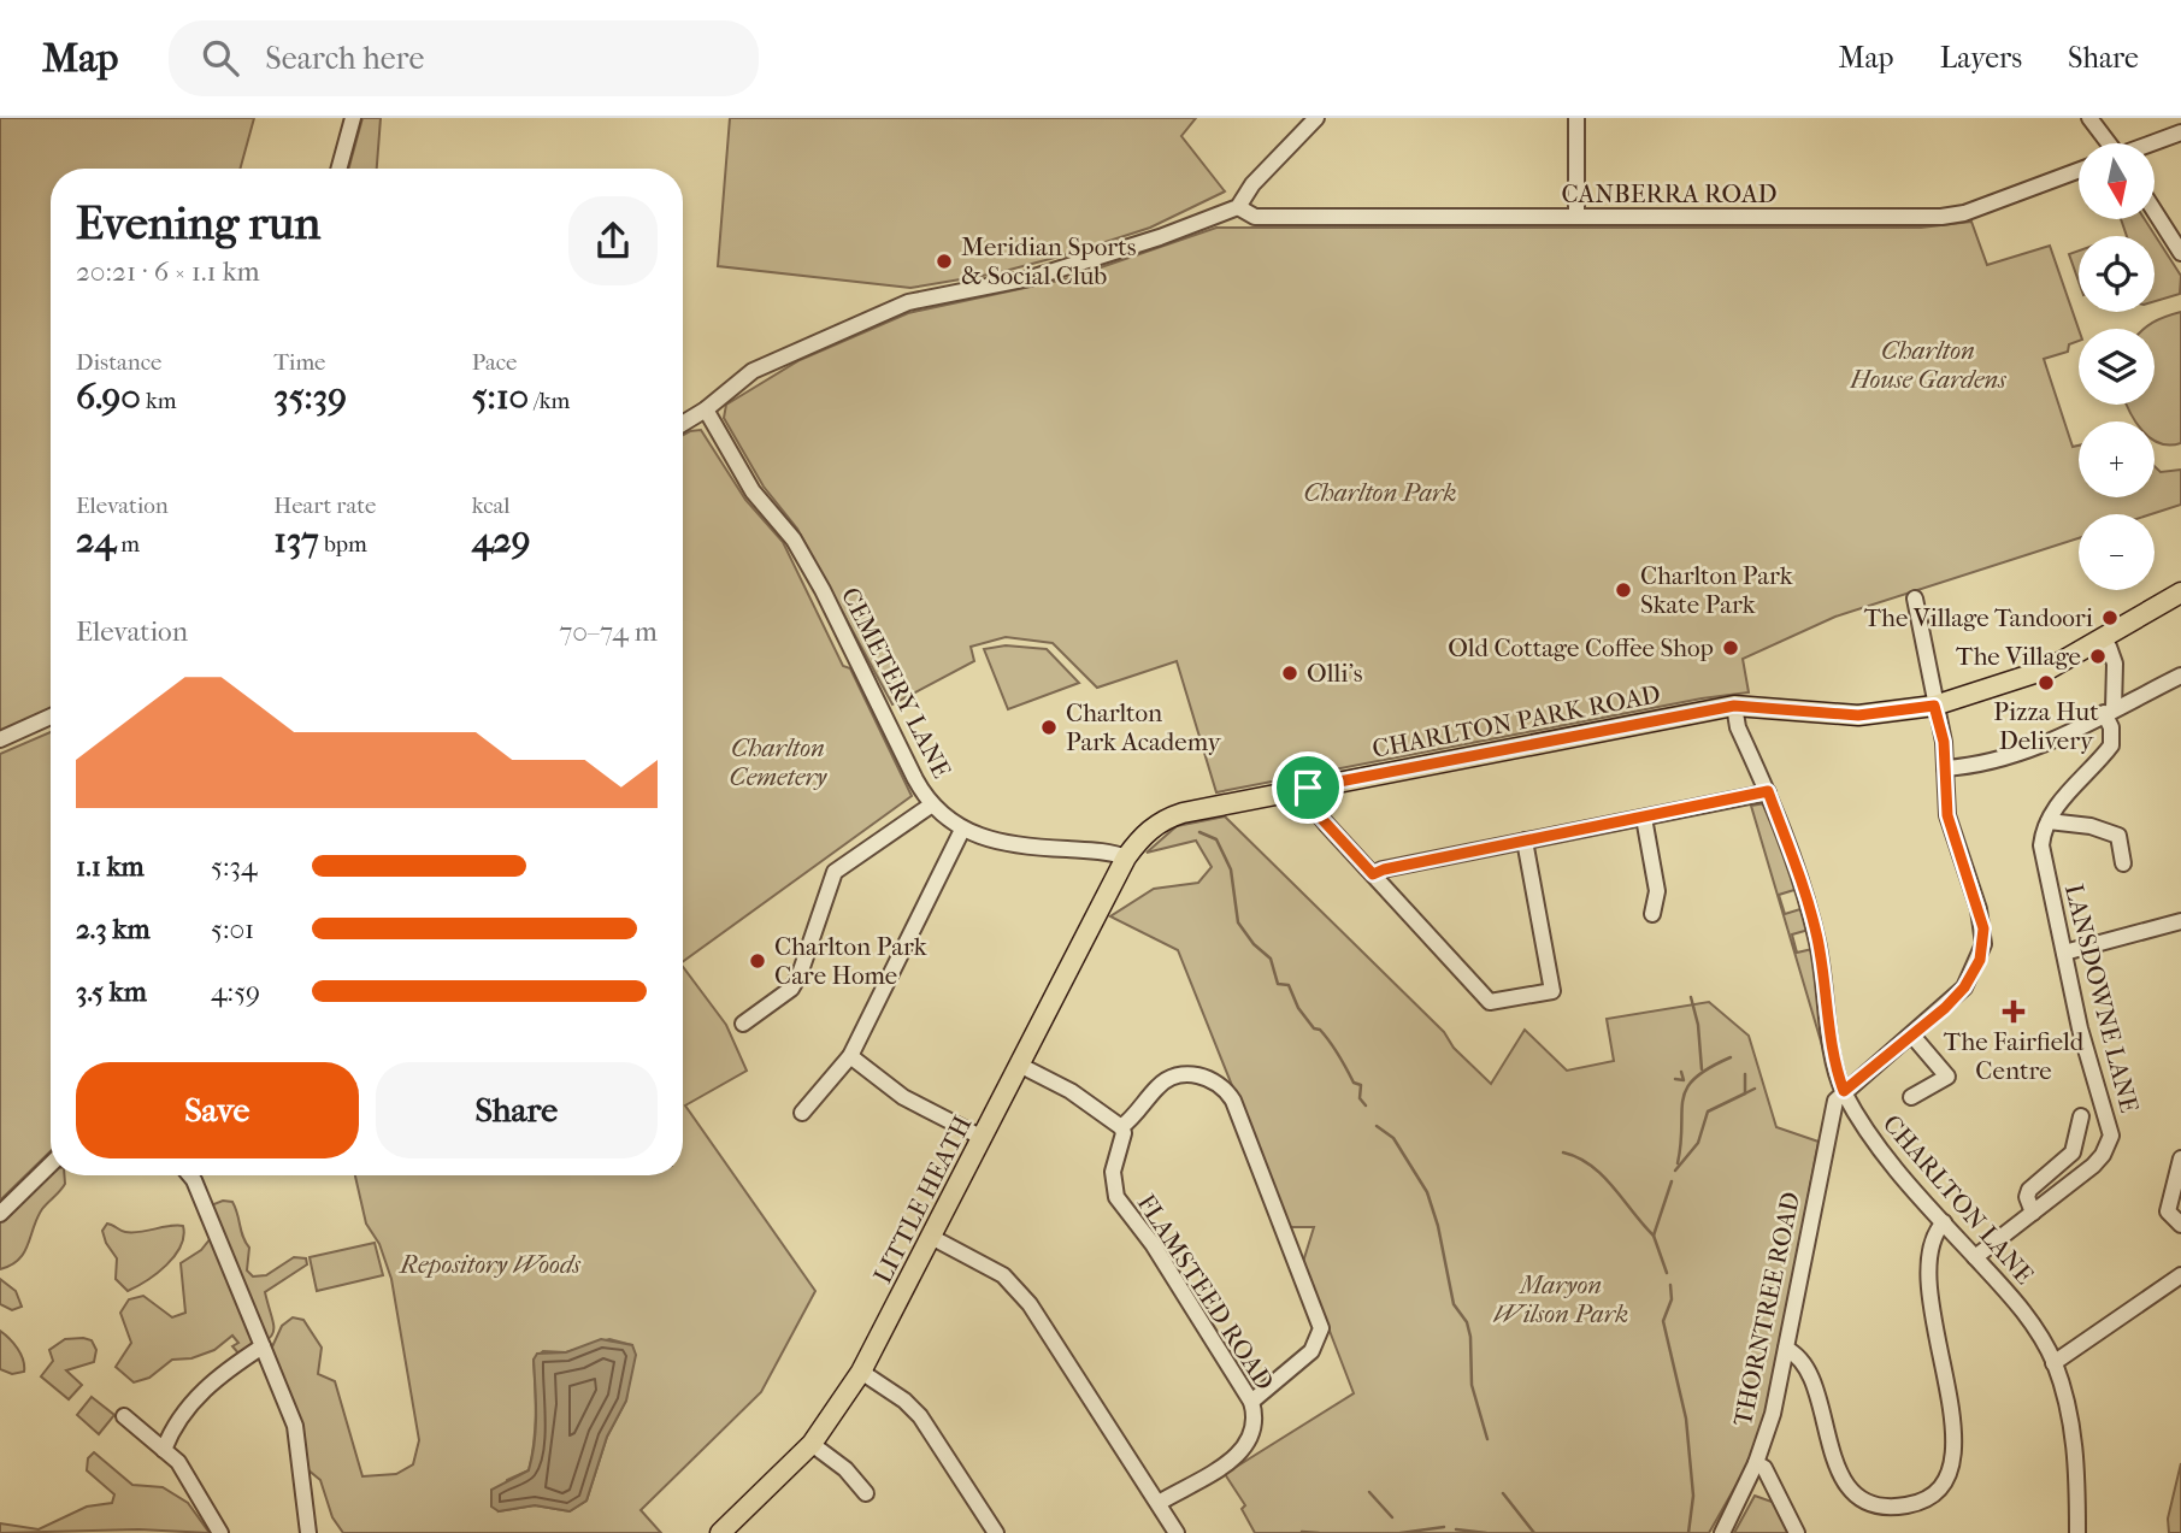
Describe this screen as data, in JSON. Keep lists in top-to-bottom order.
{
  "streets": {
    "main road": ["CHARLTON PARK ROAD", "LITTLE HEATH"],
    "street": [
      "CANBERRA ROAD",
      "CEMETERY LANE",
      "LANSDOWNE LANE",
      "CHARLTON LANE",
      "FLAMSTEED ROAD",
      "THORNTREE ROAD"
    ]
  },
  "crossings": [
    ["CEMETERY LANE", "CHARLTON PARK ROAD"],
    ["CEMETERY LANE", "LITTLE HEATH"],
    ["CHARLTON PARK ROAD", "LITTLE HEATH"],
    ["CHARLTON PARK ROAD", "CHARLTON LANE"],
    ["LANSDOWNE LANE", "CHARLTON LANE"],
    ["CHARLTON LANE", "THORNTREE ROAD"]
  ],
  "parks": [
    "Charlton House Gardens",
    "Charlton Park",
    "Charlton Cemetery",
    "Repository Woods",
    "Maryon Wilson Park"
  ],
  "places": {
    "other": [
      "Meridian Sports & Social Club",
      "Charlton Park Skate Park",
      "The Village Tandoori",
      "Old Cottage Coffee Shop",
      "The Village",
      "Olli's",
      "Pizza Hut Delivery",
      "Charlton Park Academy",
      "Charlton Park Care Home"
    ],
    "health": ["The Fairfield Centre"]
  },
  "north": "bottom",
  "page": {
    "header": "Map",
    "search": "Search here",
    "nav": ["Map", "Layers", "Share"],
    "map_buttons": ["+", "−"],
    "heading": ["Evening run", "20:21 · 6 × 1.1 km"],
    "stats": [
      ["Distance", "6.90 km"],
      ["Time", "35:39"],
      ["Pace", "5:10 /km"],
      ["Elevation", "24 m"],
      ["Heart rate", "137 bpm"],
      ["kcal", "429"]
    ],
    "chart": ["Elevation", "70–74 m"],
    "list": [
      {
        "name": "1.1 km",
        "note": "5:34"
      },
      {
        "name": "2.3 km",
        "note": "5:01"
      },
      {
        "name": "3.5 km",
        "note": "4:59"
      }
    ],
    "buttons": ["Save", "Share"]
  }
}
